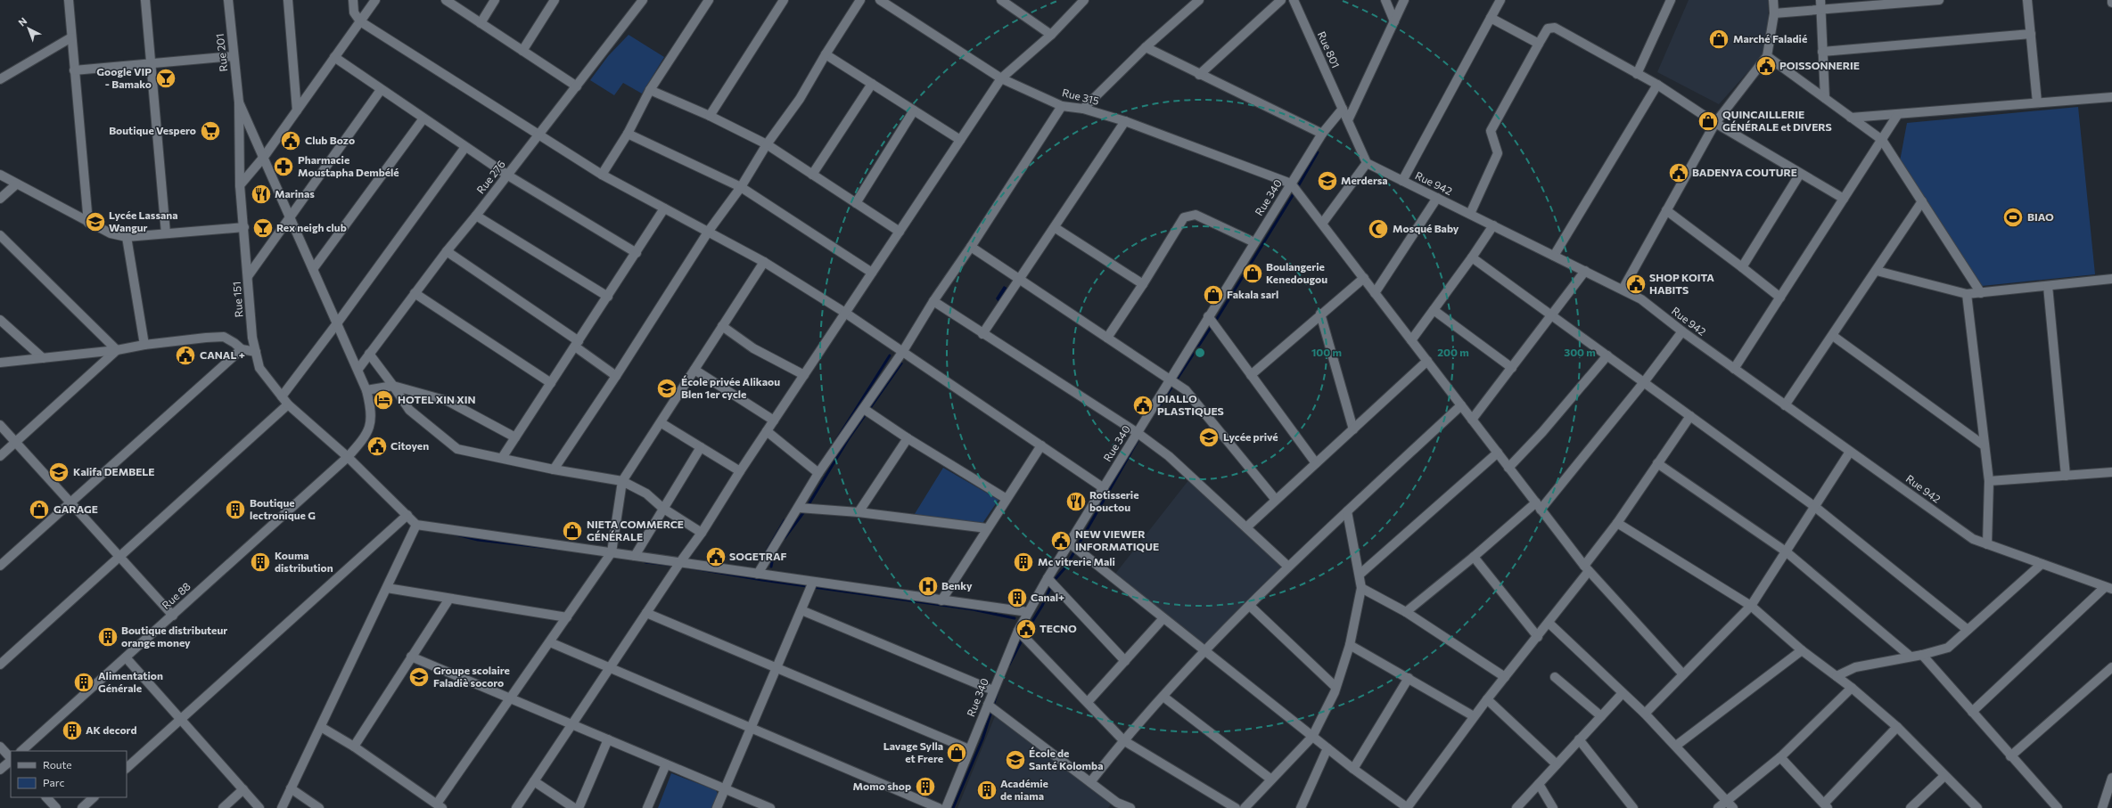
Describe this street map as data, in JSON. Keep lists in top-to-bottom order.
{
  "streets": {
    "street": [
      "Rue 801",
      "Rue 201",
      "Rue 315",
      "Rue 276",
      "Rue 942",
      "Rue 340",
      "Rue 151",
      "Rue 88"
    ]
  },
  "crossings": [
    ["Rue 801", "Rue 942"],
    ["Rue 801", "Rue 340"],
    ["Rue 201", "Rue 151"],
    ["Rue 201", "Rue 88"],
    ["Rue 315", "Rue 340"],
    ["Rue 276", "Rue 88"],
    ["Rue 151", "Rue 88"]
  ],
  "places": {
    "shop": [
      "Marché Faladié",
      "QUINCAILLERIE GÉNÉRALE et DIVERS",
      "Boulangerie Kenedougou",
      "Fakala sarl",
      "GARAGE",
      "NIETA COMMERCE GÉNÉRALE",
      "Lavage Sylla et Frere"
    ],
    "public building": [
      "POISSONNERIE",
      "Club Bozo",
      "BADENYA COUTURE",
      "SHOP KOITA HABITS",
      "CANAL +",
      "DIALLO PLASTIQUES",
      "Citoyen",
      "NEW VIEWER INFORMATIQUE",
      "SOGETRAF",
      "TECNO"
    ],
    "bar": ["Google VIP - Bamako", "Rex neigh club"],
    "supermarket": ["Boutique Vespero"],
    "pharmacy": ["Pharmacie Moustapha Dembélé"],
    "school or university": [
      "Merdersa",
      "Lycée Lassana Wangur",
      "École privée Alikaou Blen 1er cycle",
      "Lycée privé",
      "Kalifa DEMBELE",
      "Groupe scolaire Faladiè socoro",
      "École de Santé Kolomba"
    ],
    "restaurant": ["Marinas", "Rotisserie bouctou"],
    "sports": ["BIAO"],
    "mosque": ["Mosqué Baby"],
    "hotel": ["HOTEL XIN XIN"],
    "building": [
      "Boutique lectronique G",
      "Kouma distribution",
      "Mc vitrerie Mali",
      "Canal+",
      "Boutique distributeur orange money",
      "Alimentation Générale",
      "AK decord",
      "Momo shop",
      "Académie de niama"
    ],
    "hospital": ["Benky"]
  },
  "legend": ["Route", "Parc"],
  "north": "top left",
  "rings": ["100 m", "200 m", "300 m"]
}
